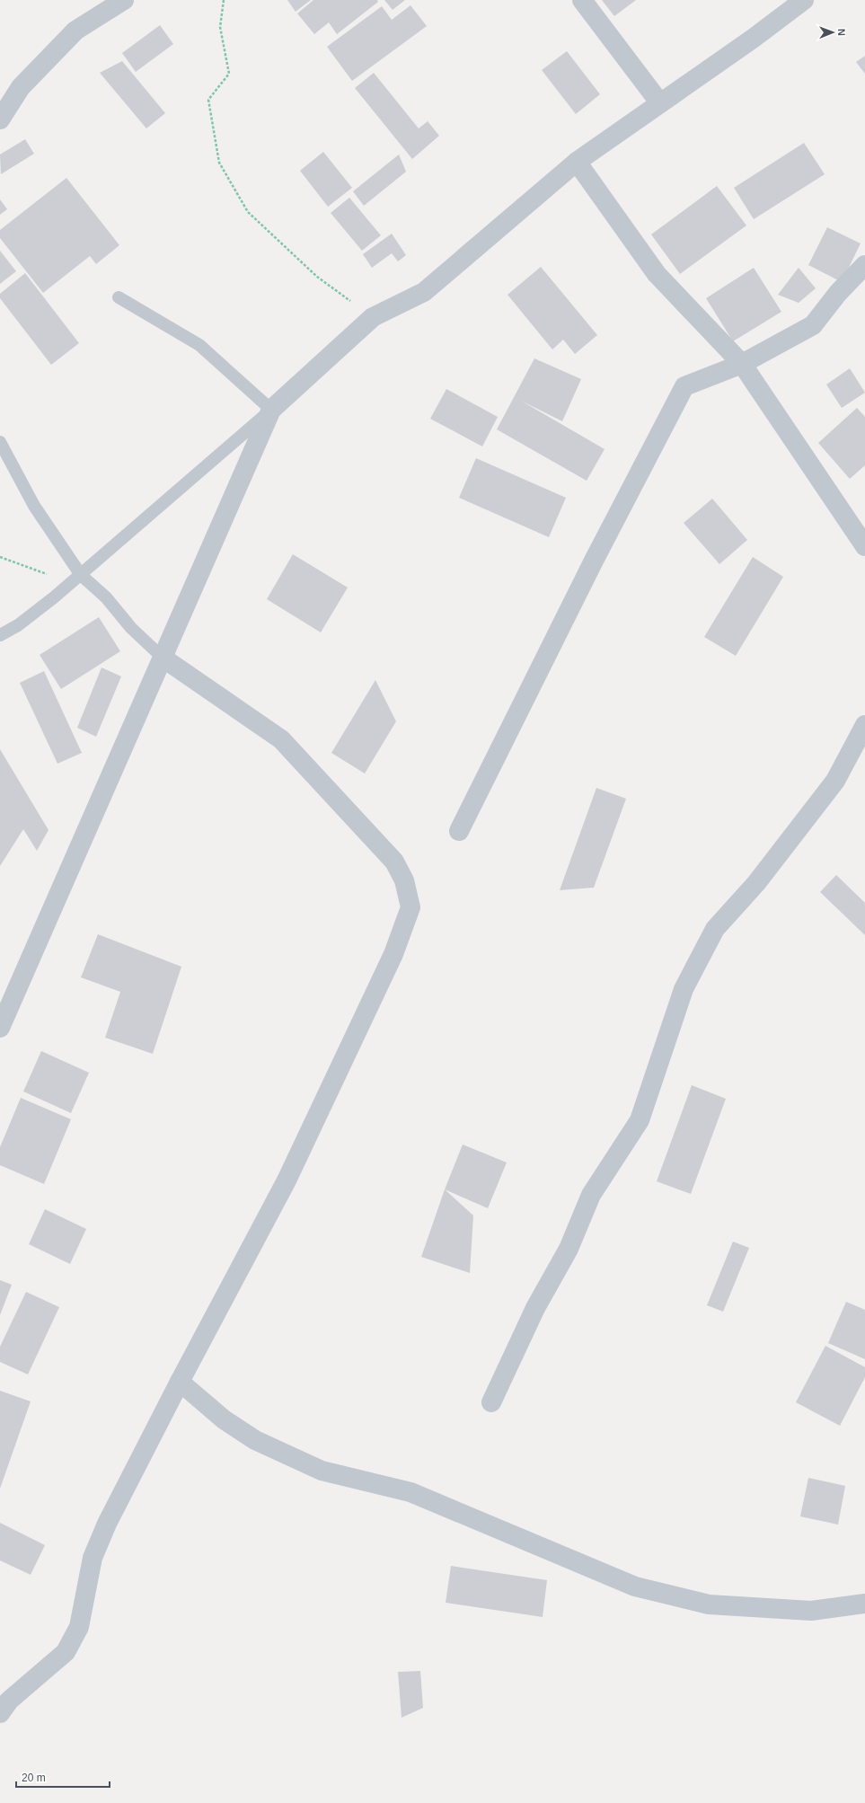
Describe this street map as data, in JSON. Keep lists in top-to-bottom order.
{
  "scale_bar": "20 m",
  "north": "right"
}
